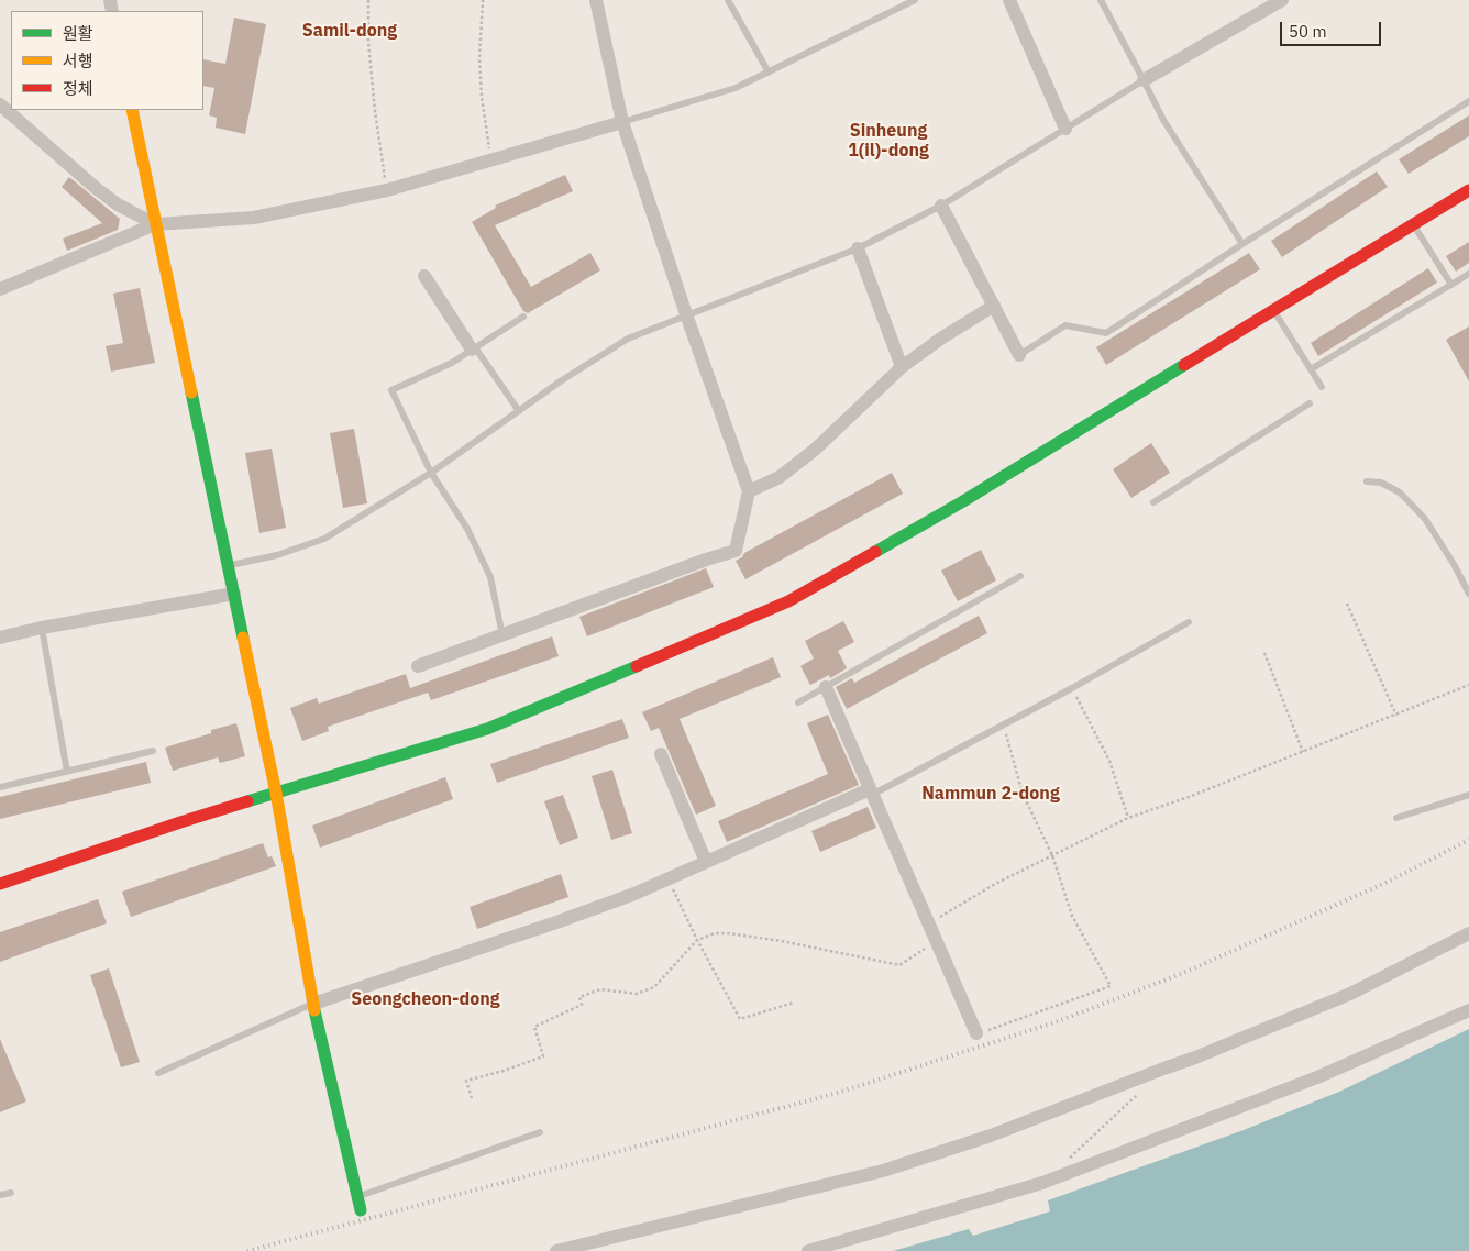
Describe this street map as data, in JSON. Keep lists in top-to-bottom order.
{
  "districts": [
    "Samil-dong",
    "Sinheung 1(il)-dong",
    "Nammun 2-dong",
    "Seongcheon-dong"
  ],
  "legend": ["원활", "서행", "정체"],
  "scale_bar": "50 m"
}
